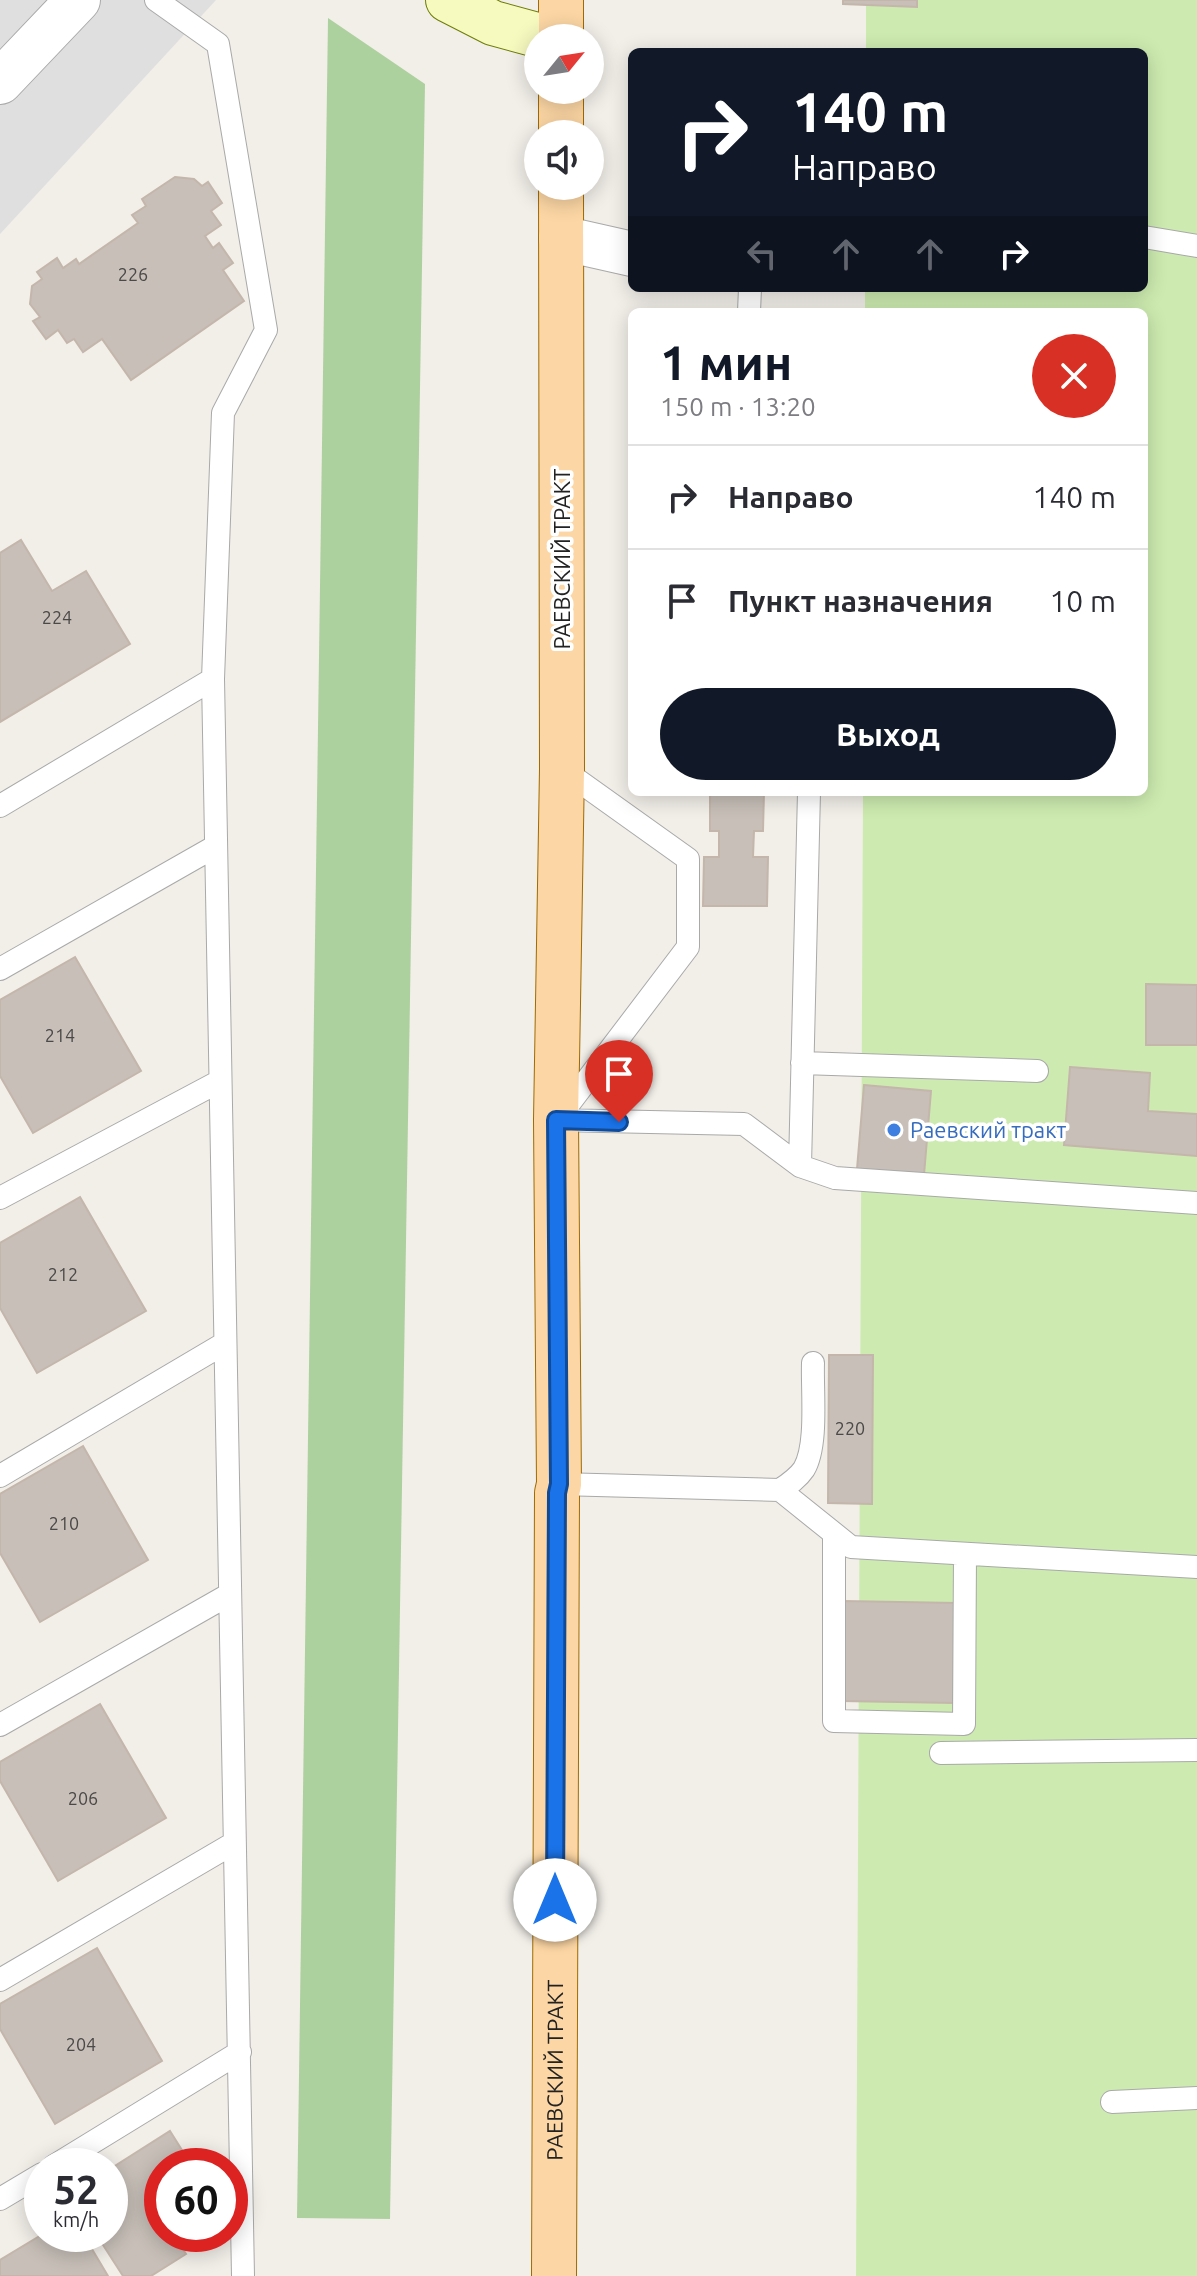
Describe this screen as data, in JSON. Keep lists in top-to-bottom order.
{
  "streets": {
    "main road": ["РАЕВСКИЙ ТРАКТ"]
  },
  "places": ["Раевский тракт"],
  "house_numbers": [
    "226",
    "224",
    "214",
    "212",
    "220",
    "210",
    "206",
    "204"
  ],
  "north": "top right",
  "page": {
    "turn": ["140 m", "Направо"],
    "heading": ["1 мин", "150 m · 13:20"],
    "list": [
      {
        "name": "Направо",
        "value": "140 m"
      },
      {
        "name": "Пункт назначения",
        "value": "10 m"
      }
    ],
    "buttons": "Выход",
    "speed": "52 km/h",
    "limit": "60"
  }
}
